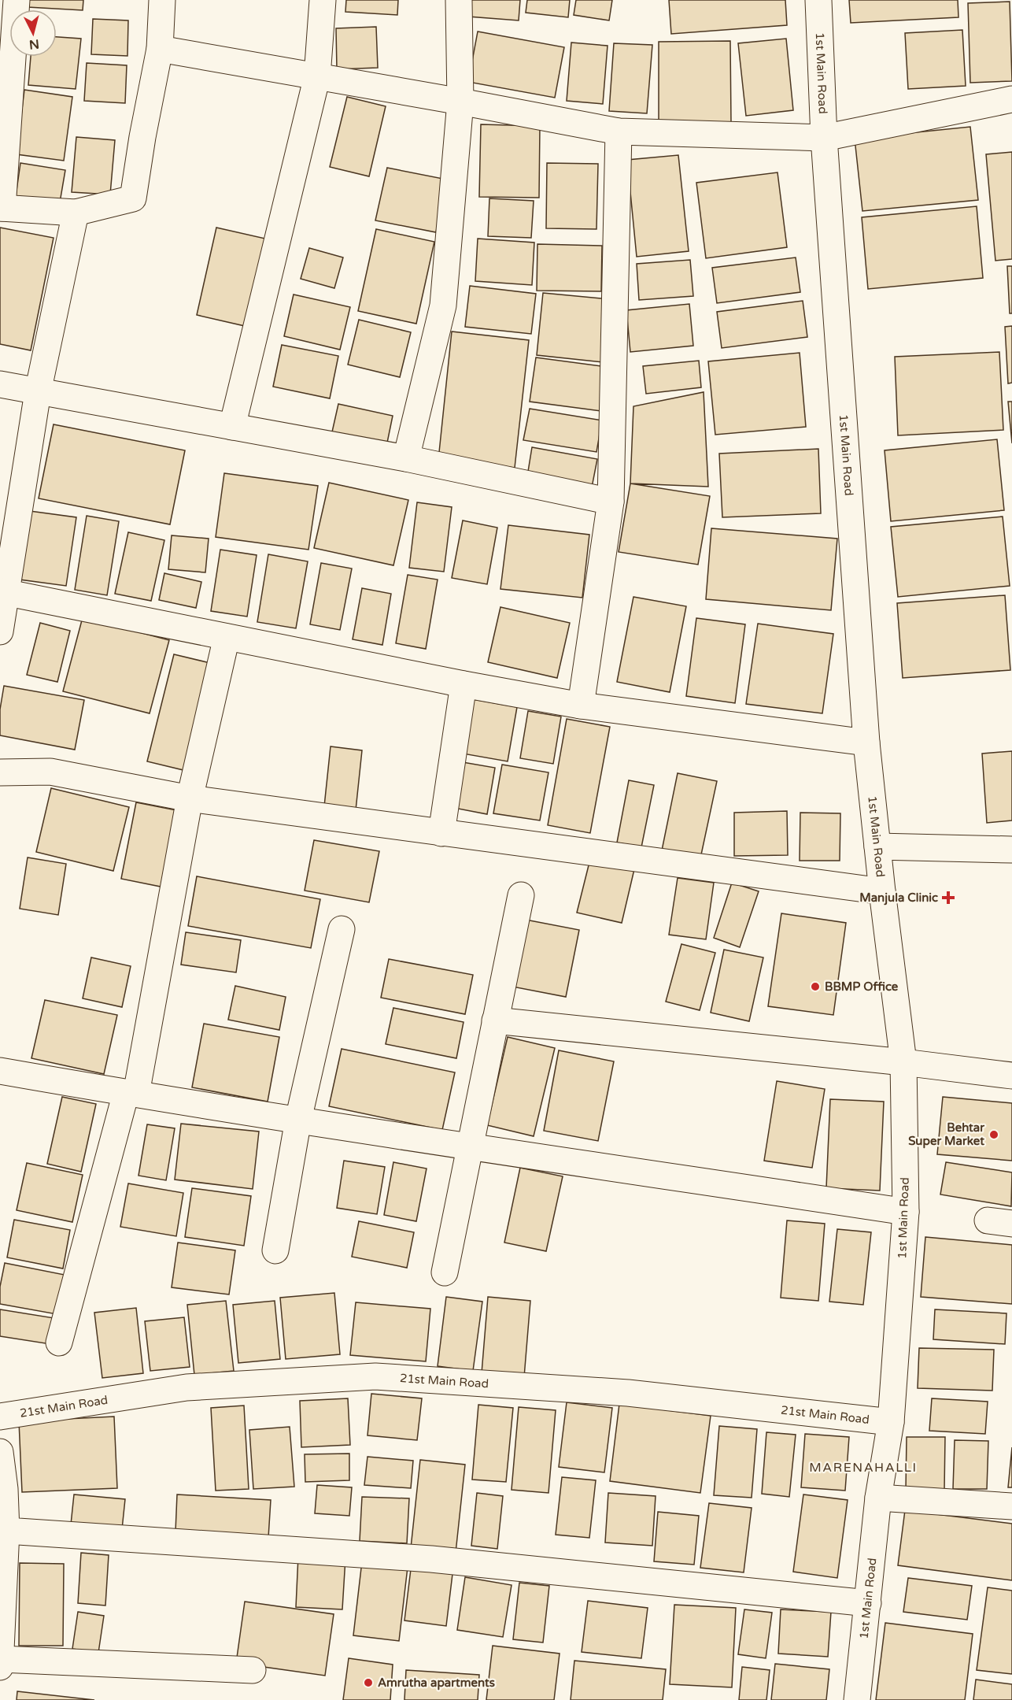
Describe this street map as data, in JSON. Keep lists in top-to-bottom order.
{
  "streets": {
    "street": ["1st Main Road", "21st Main Road"]
  },
  "crossings": [
    ["1st Main Road", "21st Main Road"]
  ],
  "districts": ["MARENAHALLI"],
  "places": {
    "health": ["Manjula Clinic"],
    "other": ["BBMP Office", "Behtar Super Market", "Amrutha apartments"]
  },
  "north": "bottom"
}
